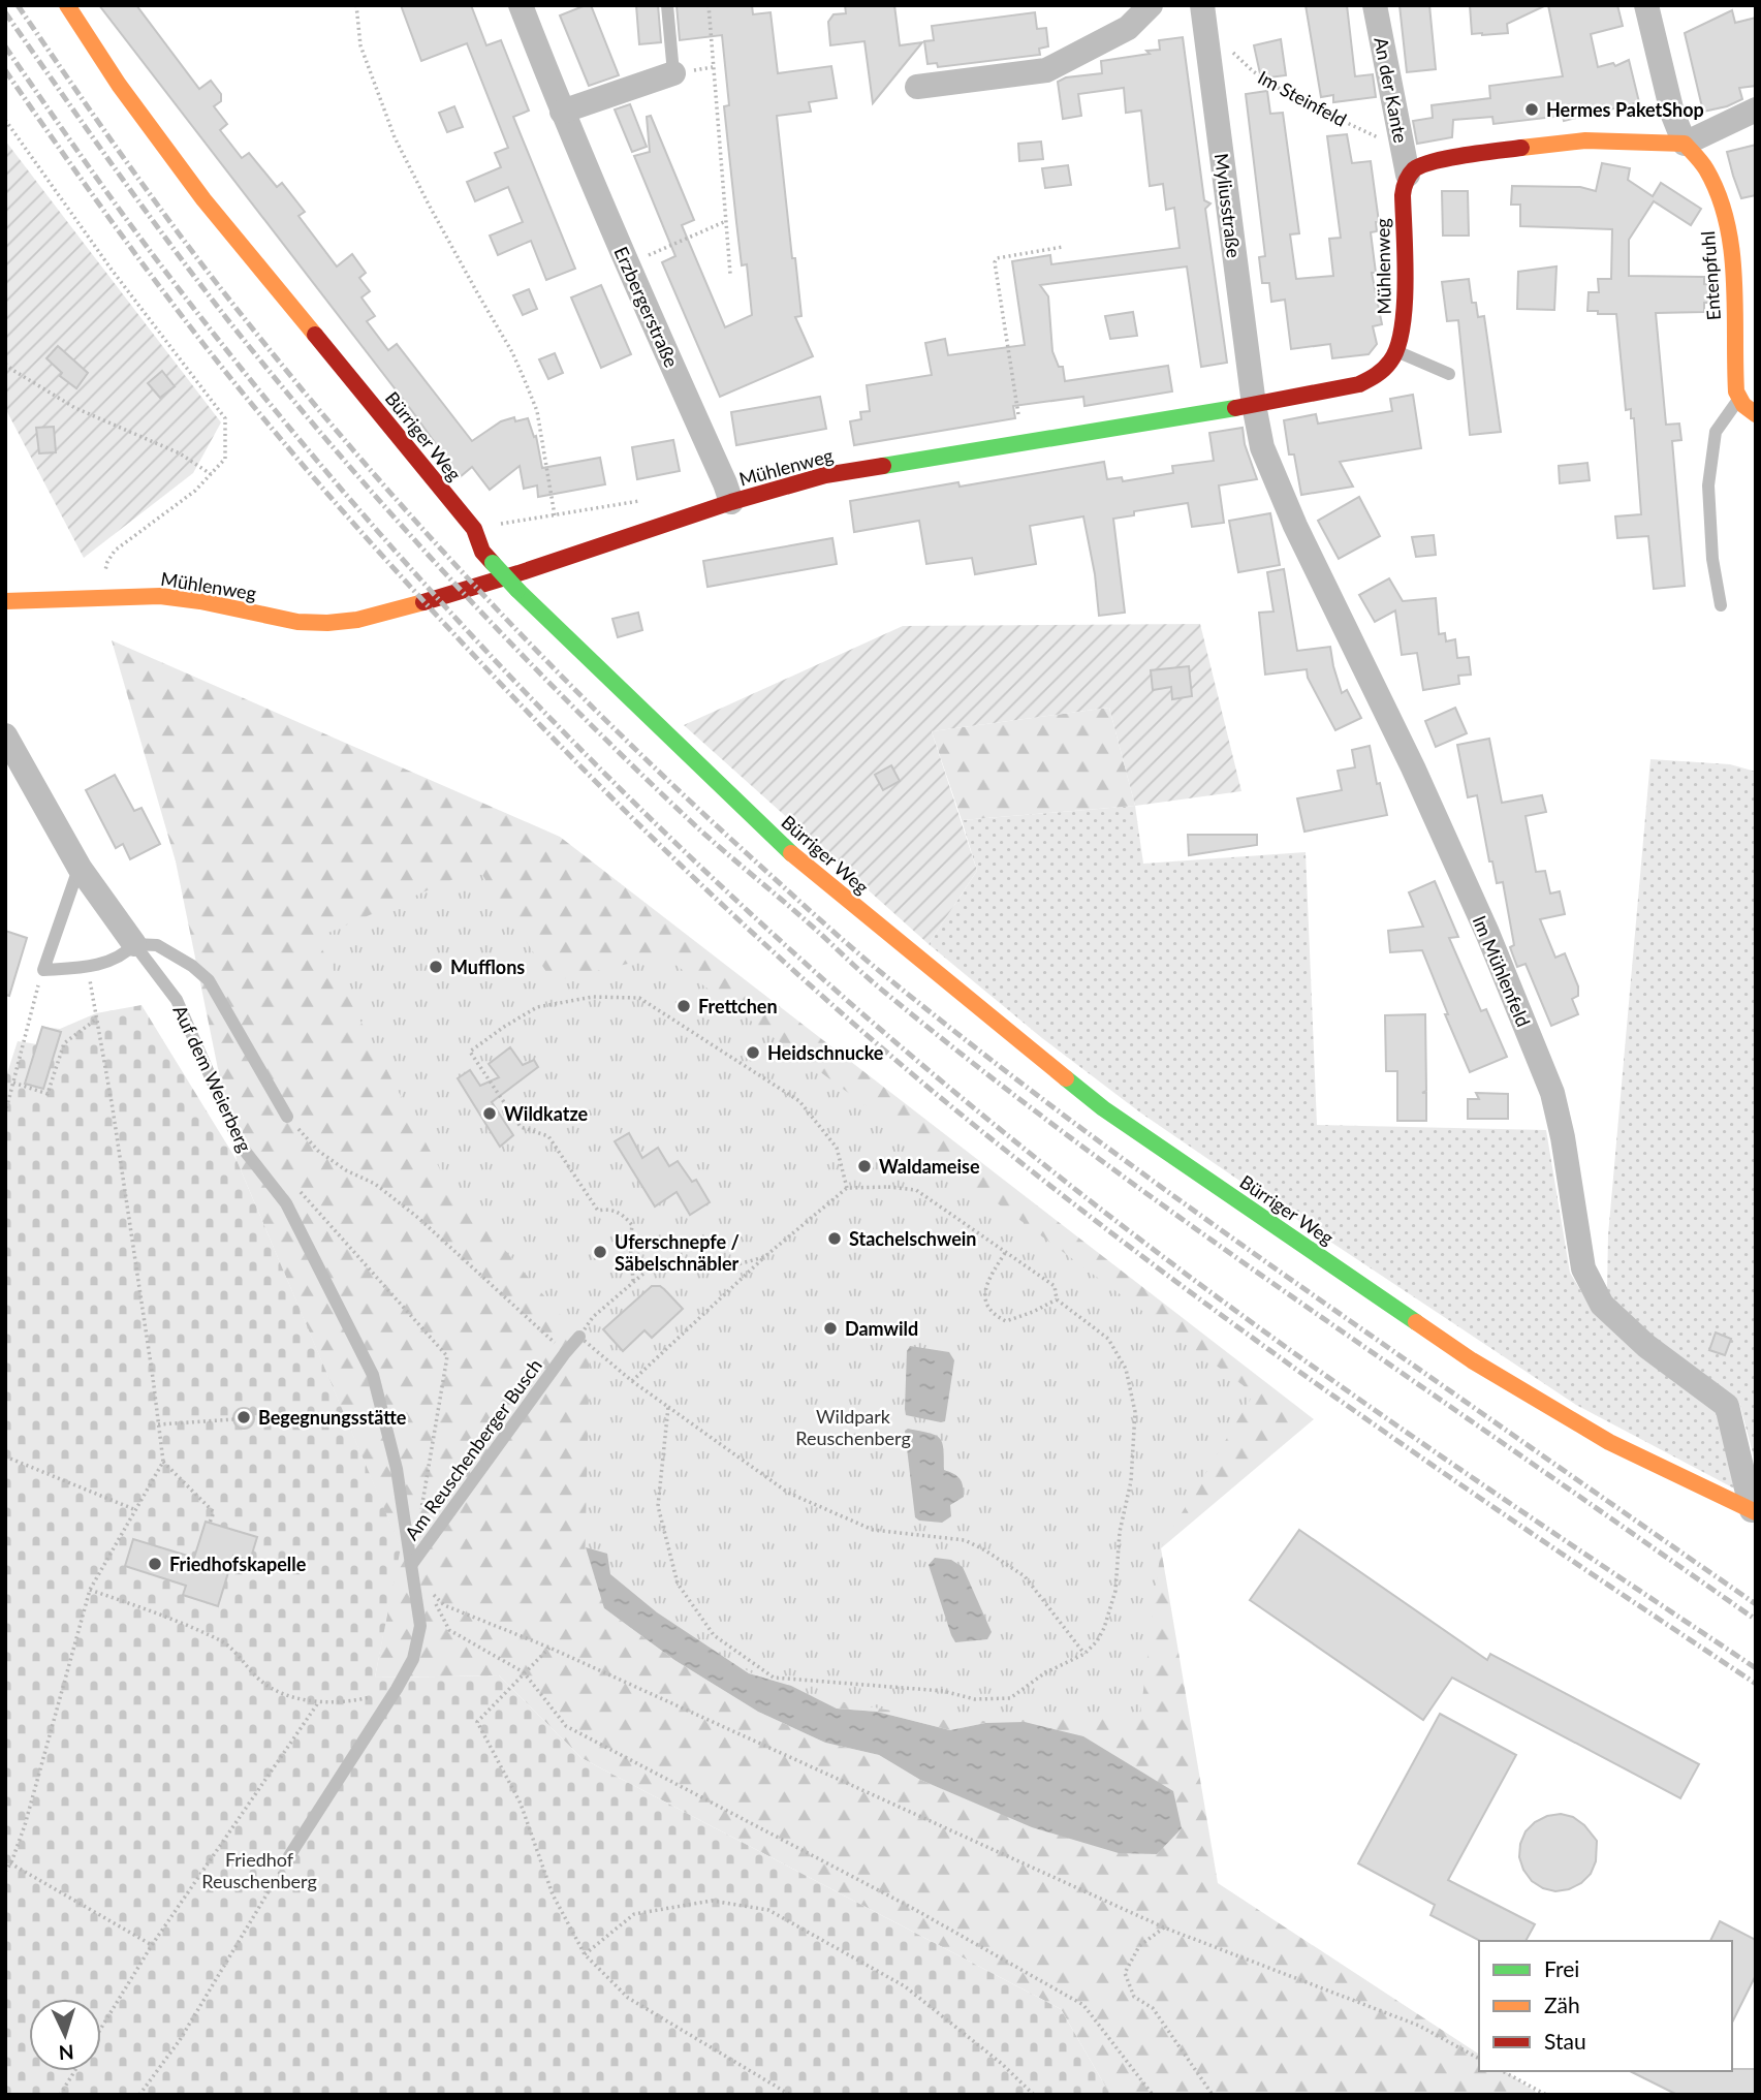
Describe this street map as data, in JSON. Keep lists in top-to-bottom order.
{
  "streets": {
    "street": [
      "An der Kante",
      "Myliusstraße",
      "Mühlenweg",
      "Entenpfuhl",
      "Erzbergerstraße",
      "Bürriger Weg",
      "Im Mühlenfeld",
      "Auf dem Weierberg"
    ],
    "lane": ["Am Reuschenberger Busch"],
    "path": ["Im Steinfeld"]
  },
  "crossings": [
    ["An der Kante", "Im Steinfeld"],
    ["An der Kante", "Mühlenweg"],
    ["Myliusstraße", "Mühlenweg"],
    ["Myliusstraße", "Im Mühlenfeld"],
    ["Mühlenweg", "Erzbergerstraße"],
    ["Mühlenweg", "Im Mühlenfeld"],
    ["Bürriger Weg", "Im Mühlenfeld"],
    ["Auf dem Weierberg", "Am Reuschenberger Busch"]
  ],
  "parks": ["Wildpark Reuschenberg", "Friedhof Reuschenberg"],
  "places": [
    "Hermes PaketShop",
    "Mufflons",
    "Frettchen",
    "Heidschnucke",
    "Wildkatze",
    "Waldameise",
    "Stachelschwein",
    "Uferschnepfe / Säbelschnäbler",
    "Damwild",
    "Begegnungsstätte",
    "Friedhofskapelle"
  ],
  "legend": ["Frei", "Zäh", "Stau"],
  "north": "bottom"
}
